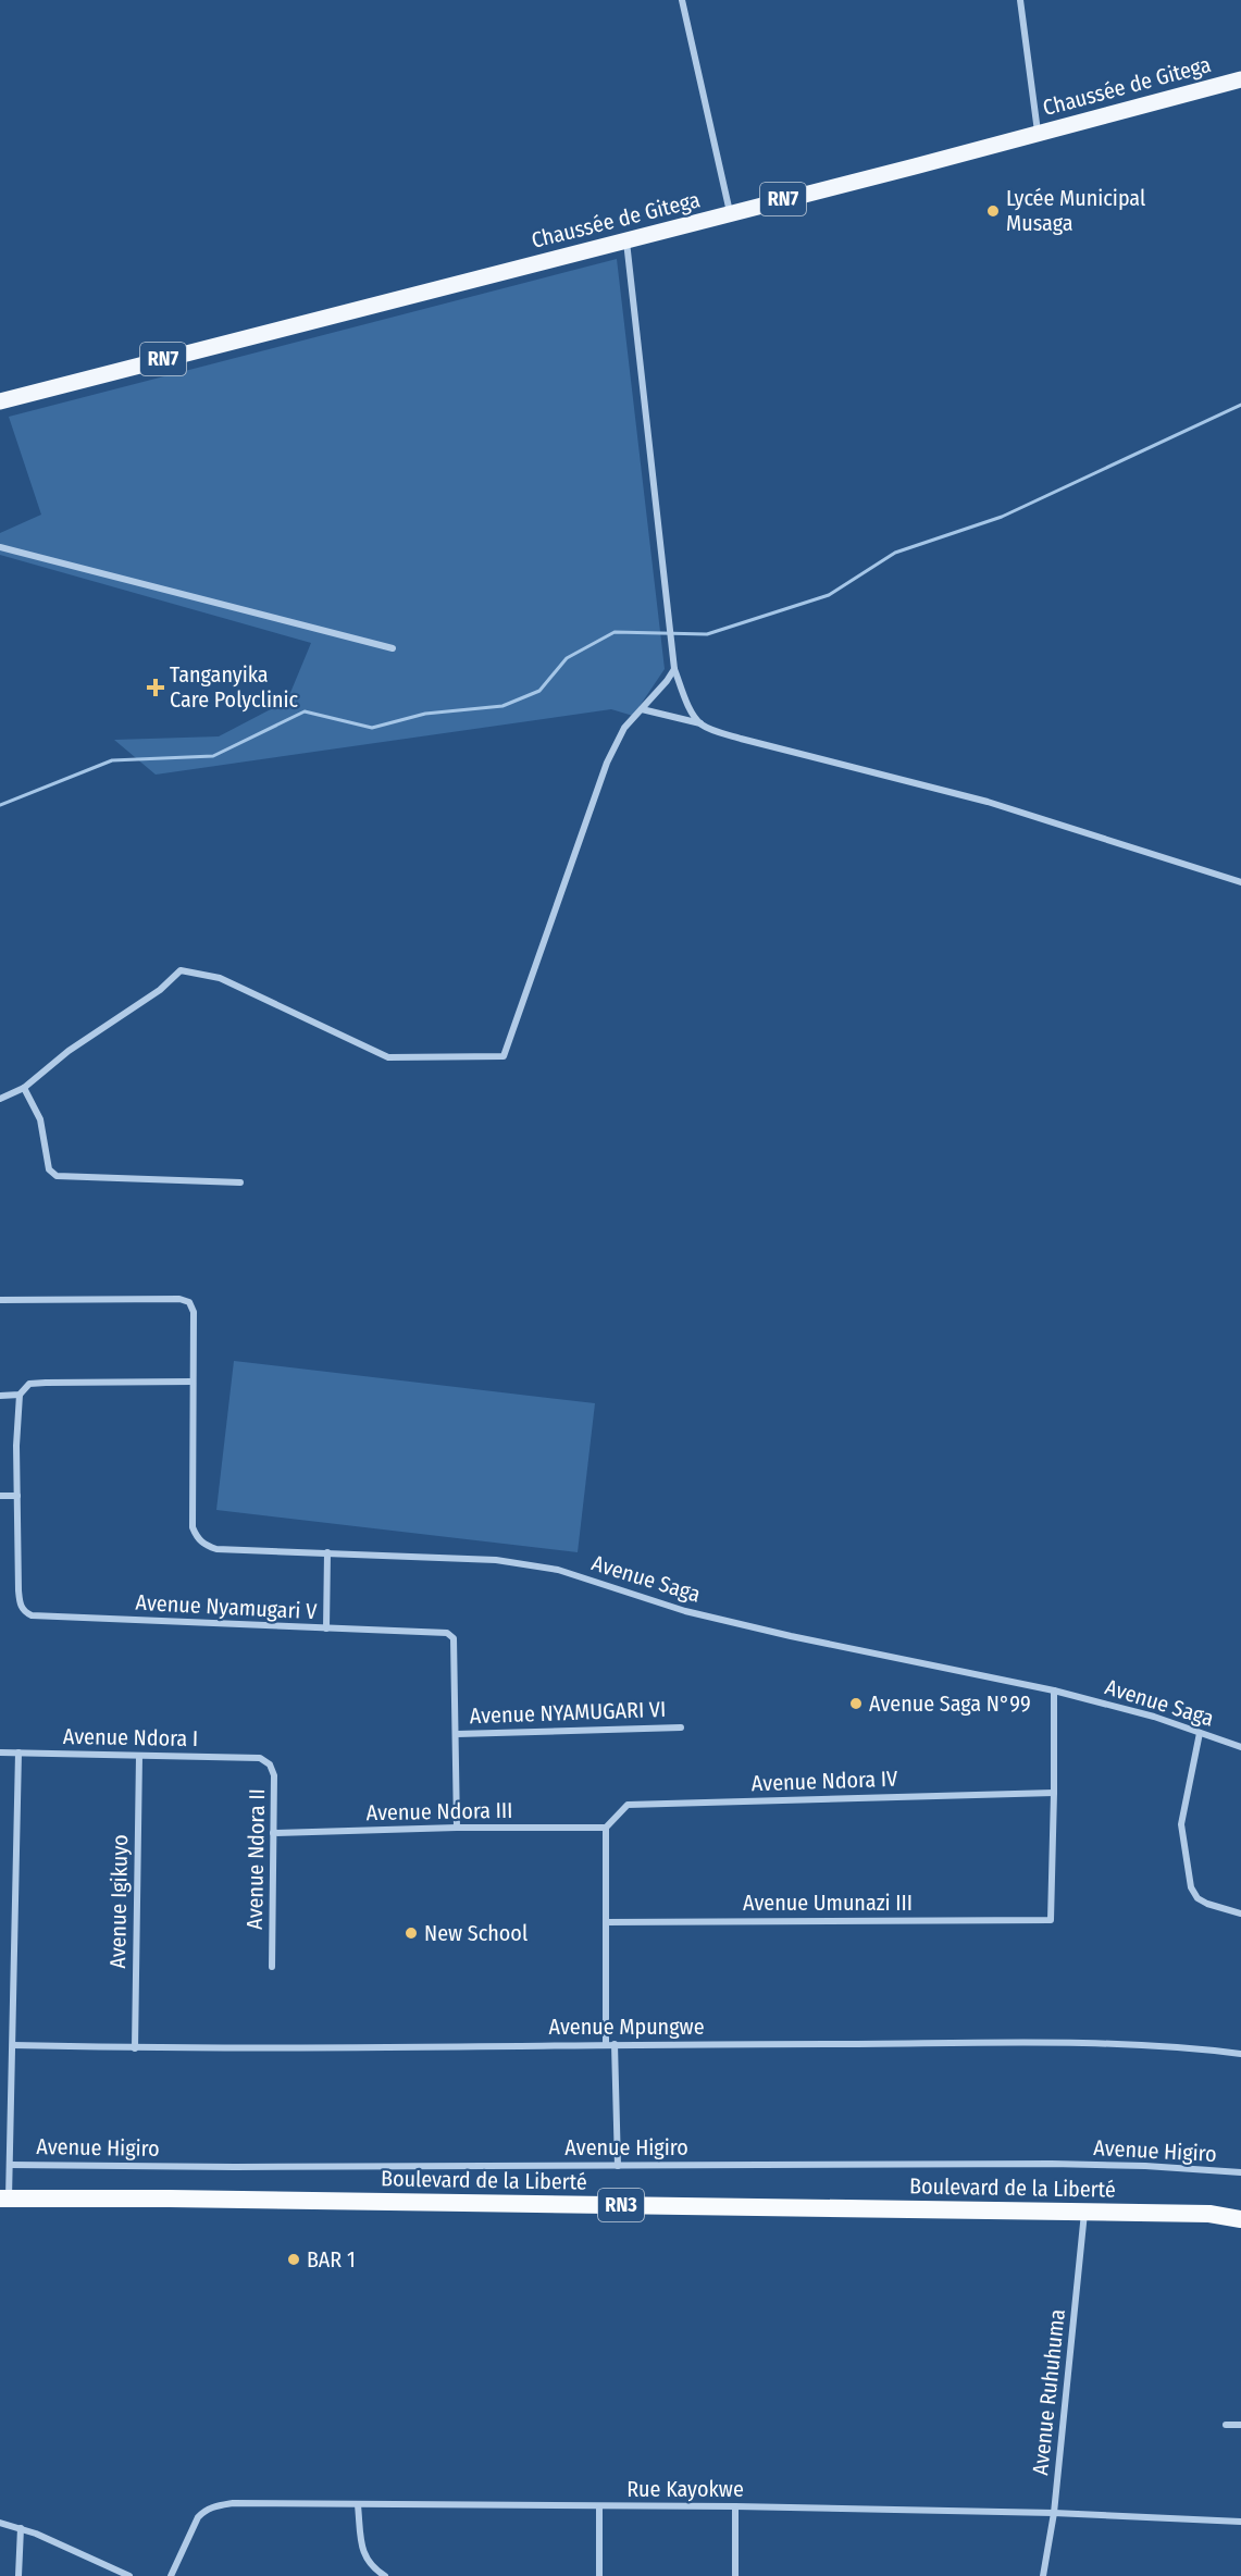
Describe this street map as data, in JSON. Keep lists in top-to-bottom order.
{
  "streets": {
    "highway": ["Boulevard de la Liberté", "RN3"],
    "main road": ["Chaussée de Gitega", "RN7"],
    "street": [
      "Avenue Saga",
      "Avenue Nyamugari V",
      "Avenue NYAMUGARI VI",
      "Avenue Ndora I",
      "Avenue Ndora IV",
      "Avenue Ndora III",
      "Avenue Ndora II",
      "Avenue Igikuyo",
      "Avenue Umunazi III",
      "Avenue Mpungwe",
      "Avenue Higiro",
      "Avenue Ruhuhuma",
      "Rue Kayokwe"
    ]
  },
  "crossings": [
    ["Avenue Nyamugari V", "Avenue NYAMUGARI VI"],
    ["Avenue Nyamugari V", "Avenue Ndora III"],
    ["Avenue Ndora I", "Avenue Ndora II"],
    ["Avenue Ndora I", "Avenue Igikuyo"],
    ["Avenue Ndora IV", "Avenue Ndora III"],
    ["Avenue Ndora IV", "Avenue Umunazi III"],
    ["Avenue Ndora III", "Avenue Ndora II"],
    ["Avenue Igikuyo", "Avenue Mpungwe"],
    ["Boulevard de la Liberté", "Avenue Ruhuhuma"],
    ["Avenue Ruhuhuma", "Rue Kayokwe"]
  ],
  "places": {
    "other": [
      "Lycée Municipal Musaga",
      "Avenue Saga N°99",
      "New School",
      "BAR 1"
    ],
    "health": ["Tanganyika Care Polyclinic"]
  }
}
